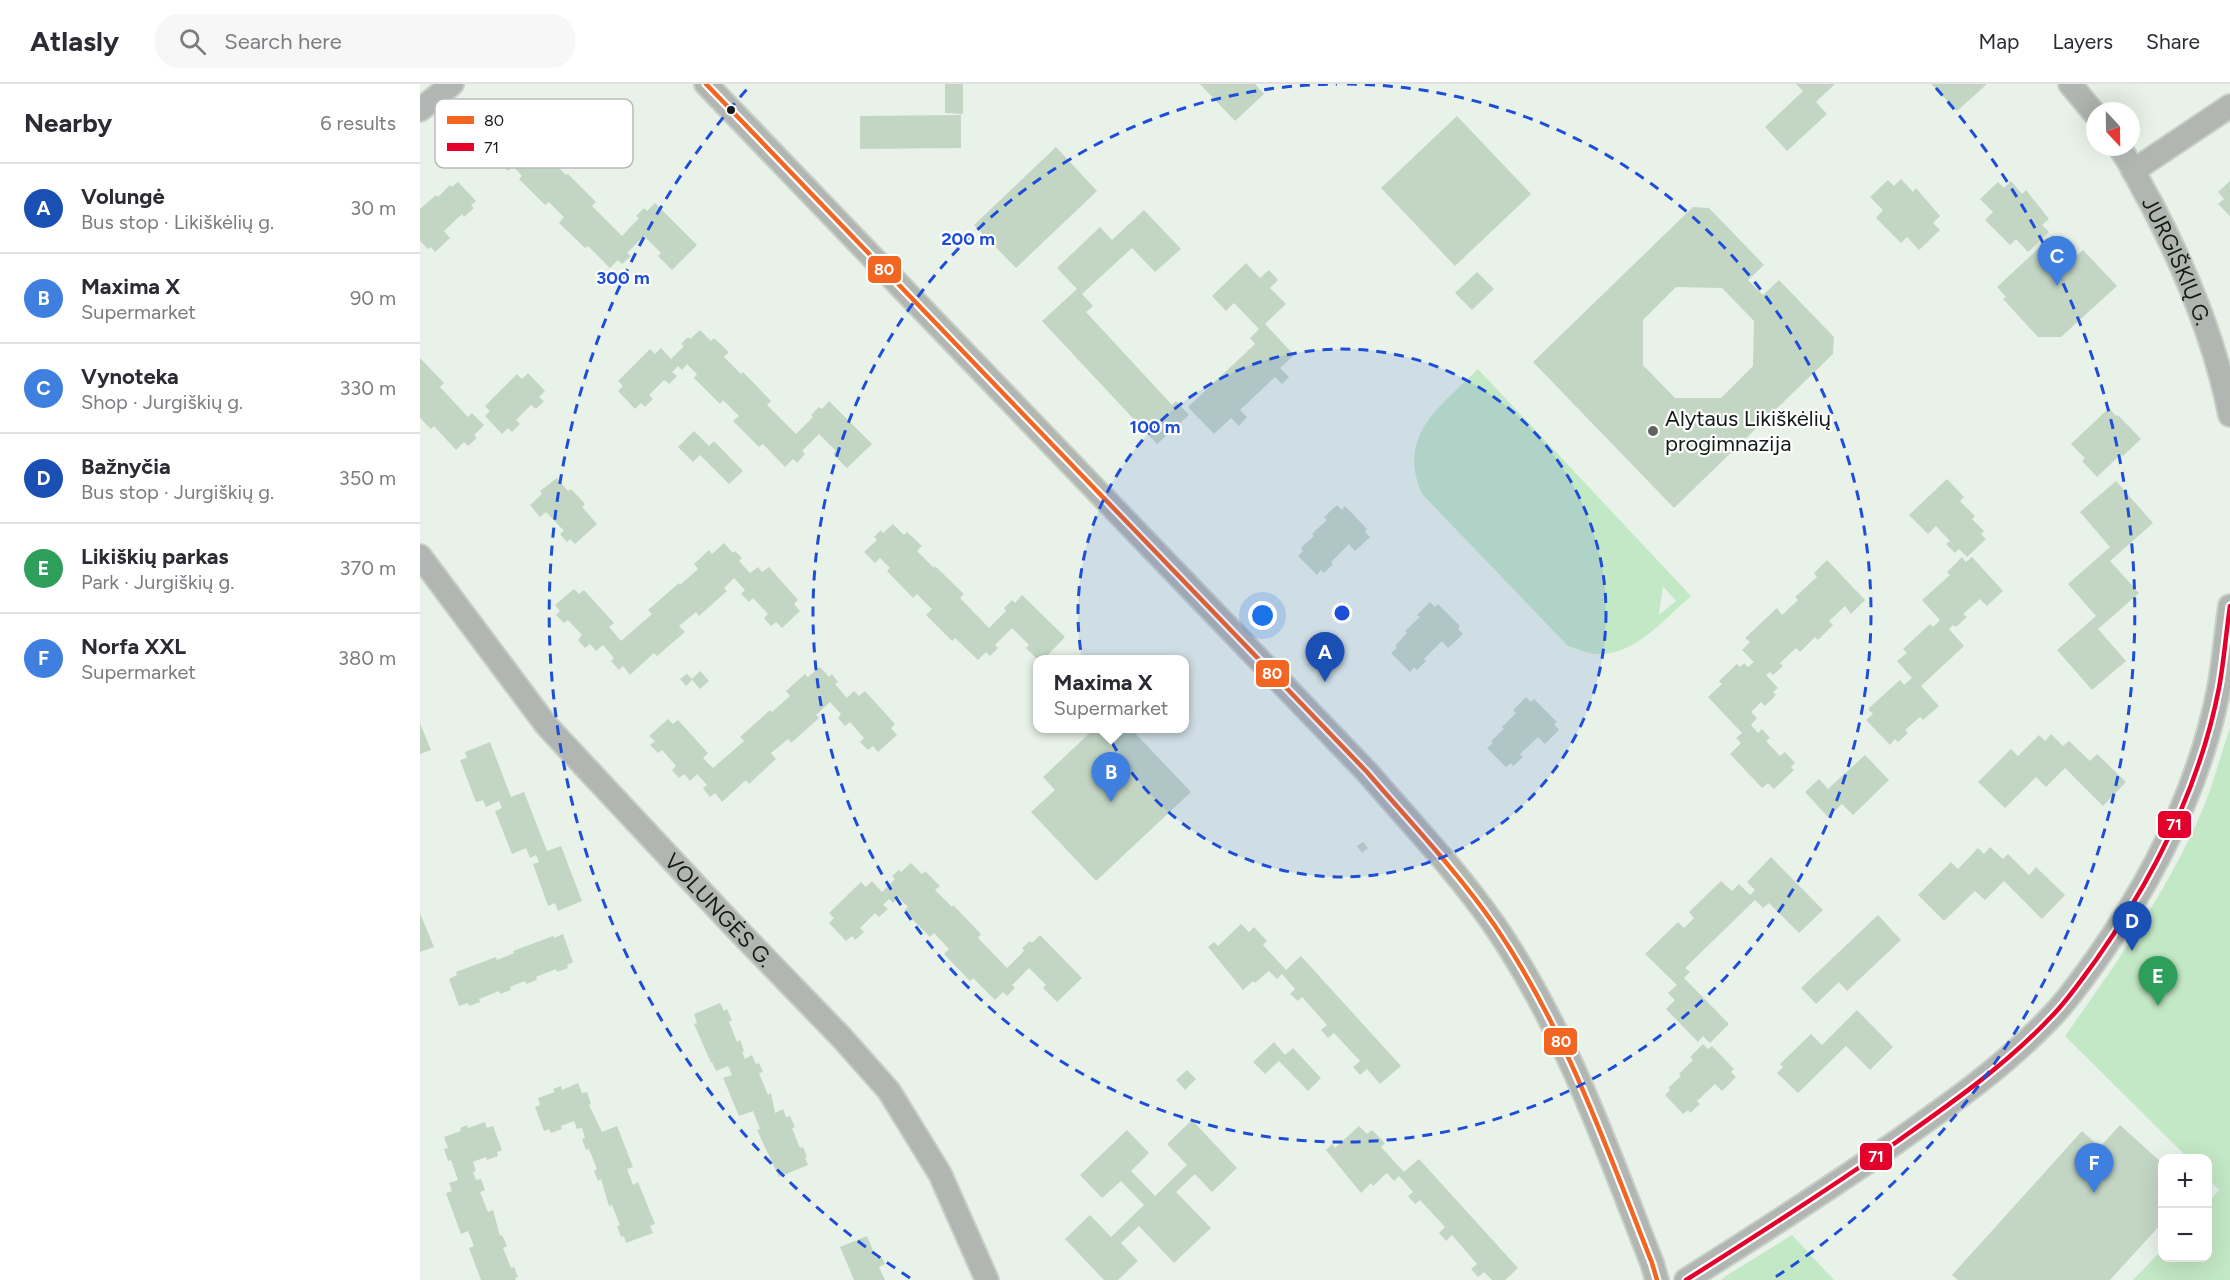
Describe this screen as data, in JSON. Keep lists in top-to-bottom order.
{
  "streets": {
    "street": ["JURGIŠKIŲ G.", "VOLUNGĖS G."]
  },
  "places": ["Alytaus Likiškėlių progimnazija"],
  "lines": ["transit line 80", "transit line 71"],
  "legend": ["80", "71"],
  "north": "bottom",
  "page": {
    "header": "Atlasly",
    "search": "Search here",
    "nav": ["Map", "Layers", "Share"],
    "heading": ["Nearby", "6 results"],
    "list": [
      {
        "mark": "A",
        "name": "Volungė",
        "note": "Bus stop · Likiškėlių g.",
        "value": "30 m"
      },
      {
        "mark": "B",
        "name": "Maxima X",
        "note": "Supermarket",
        "value": "90 m"
      },
      {
        "mark": "C",
        "name": "Vynoteka",
        "note": "Shop · Jurgiškių g.",
        "value": "330 m"
      },
      {
        "mark": "D",
        "name": "Bažnyčia",
        "note": "Bus stop · Jurgiškių g.",
        "value": "350 m"
      },
      {
        "mark": "E",
        "name": "Likiškių parkas",
        "note": "Park · Jurgiškių g.",
        "value": "370 m"
      },
      {
        "mark": "F",
        "name": "Norfa XXL",
        "note": "Supermarket",
        "value": "380 m"
      }
    ],
    "pins": [
      "C",
      "A",
      "B",
      "D",
      "E",
      "F"
    ],
    "popup": ["Maxima X", "Supermarket"],
    "map_buttons": ["+", "−"]
  },
  "rings": ["200 m", "300 m", "100 m"]
}
